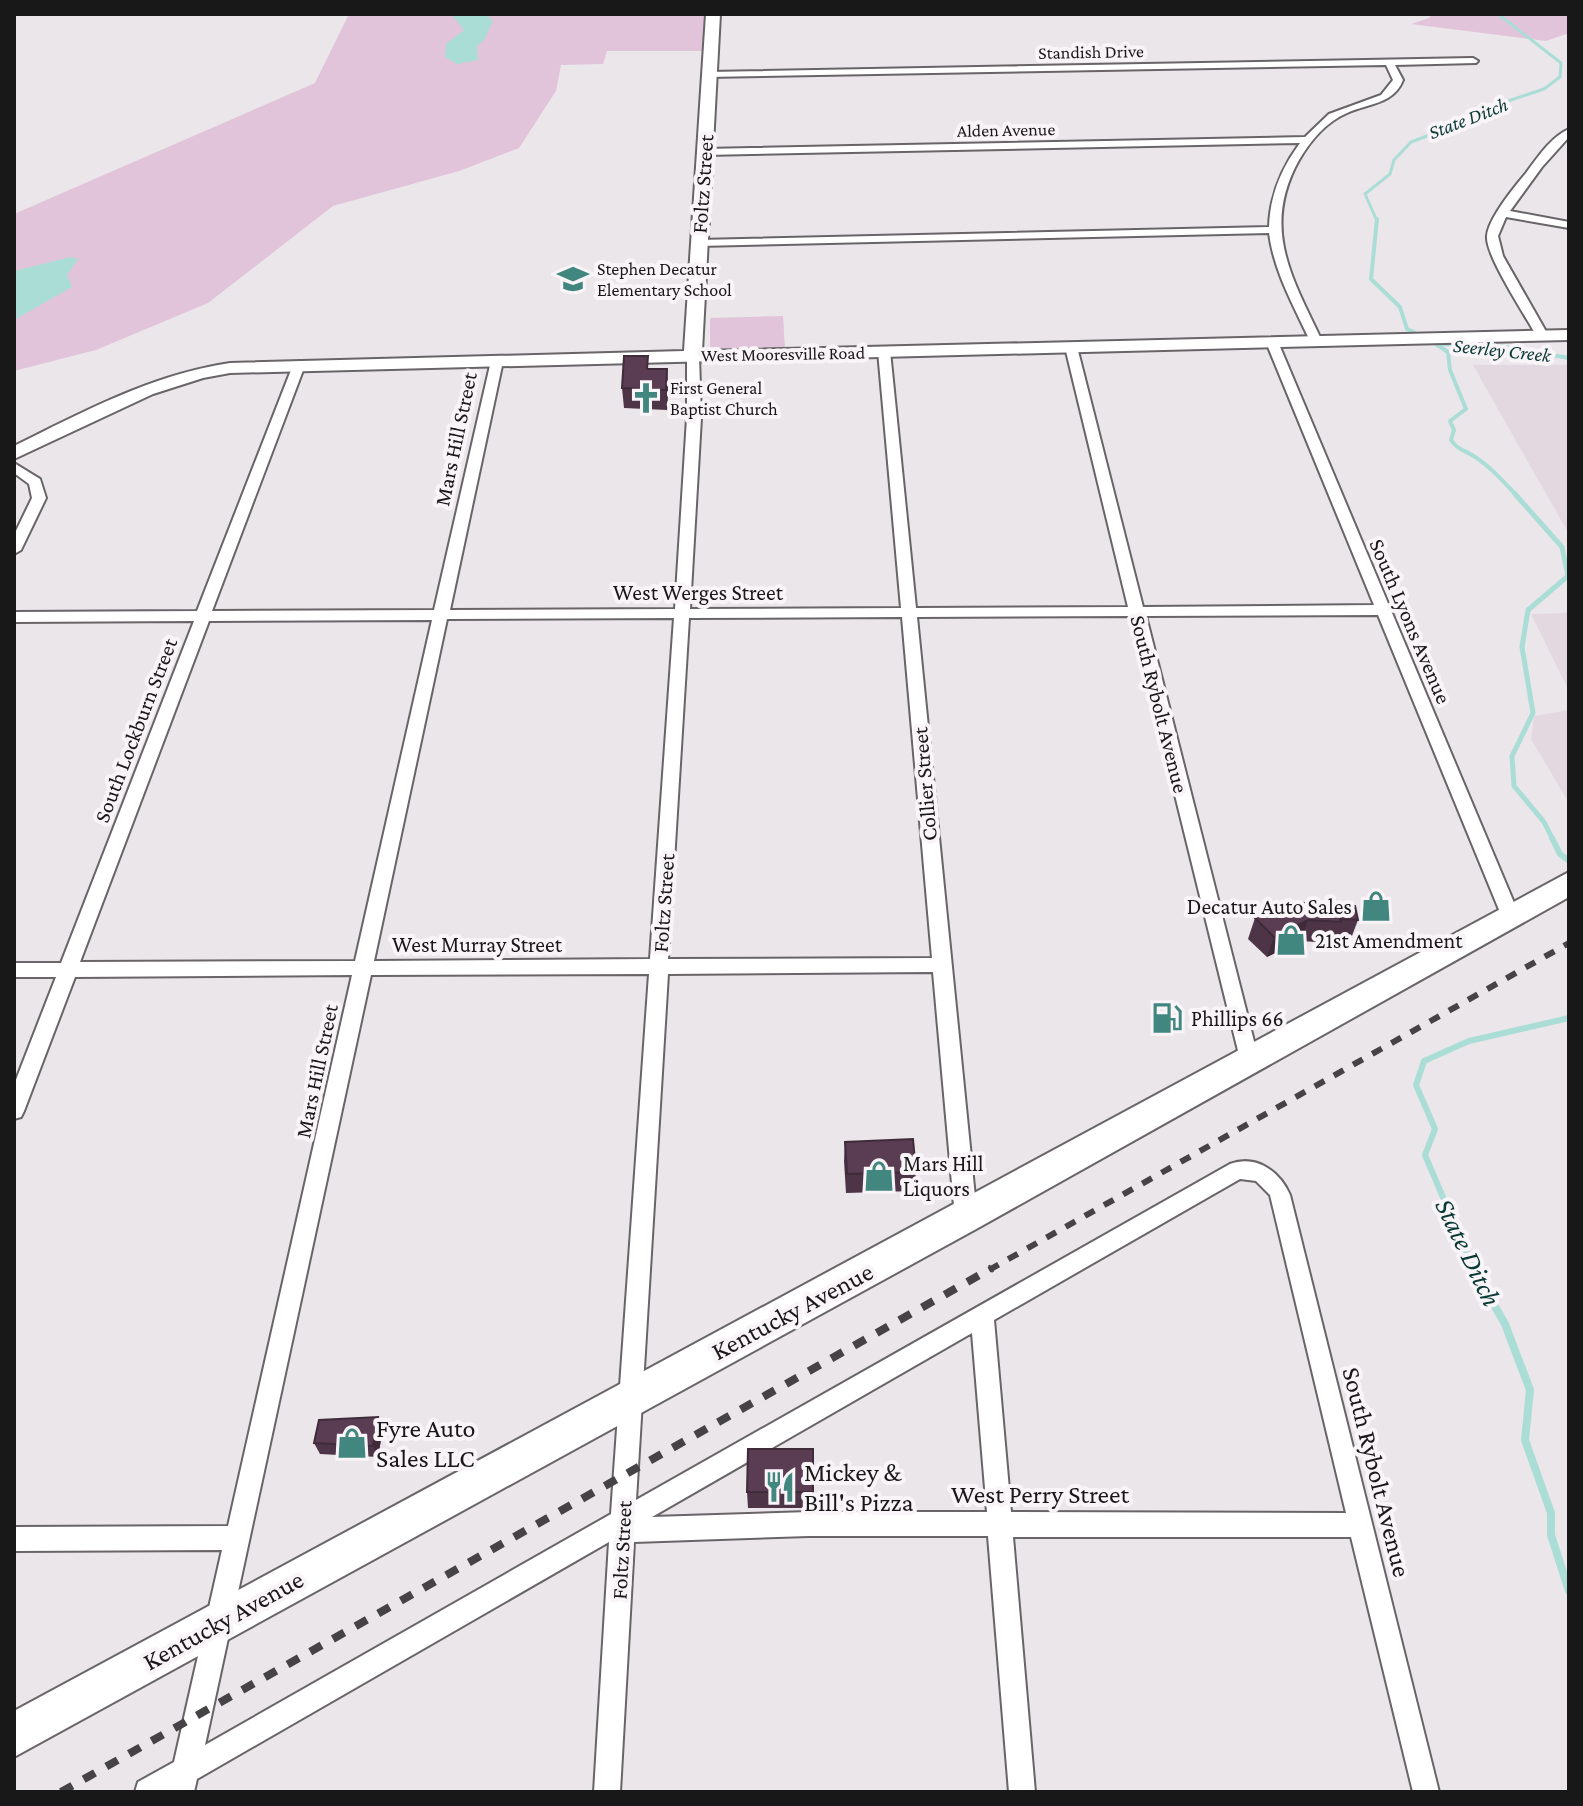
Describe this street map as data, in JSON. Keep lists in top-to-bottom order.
{
  "streets": {
    "main road": ["Foltz Street", "West Mooresville Road", "Kentucky Avenue"],
    "street": [
      "Standish Drive",
      "Alden Avenue",
      "Mars Hill Street",
      "West Werges Street",
      "South Lyons Avenue",
      "South Rybolt Avenue",
      "South Lockburn Street",
      "Collier Street",
      "West Murray Street",
      "West Perry Street"
    ]
  },
  "crossings": [
    ["Standish Drive", "Foltz Street"],
    ["Alden Avenue", "Foltz Street"],
    ["Foltz Street", "West Mooresville Road"],
    ["Foltz Street", "West Werges Street"],
    ["Foltz Street", "West Murray Street"],
    ["Foltz Street", "Kentucky Avenue"],
    ["Foltz Street", "West Perry Street"],
    ["West Mooresville Road", "Mars Hill Street"],
    ["West Mooresville Road", "South Lyons Avenue"],
    ["West Mooresville Road", "South Rybolt Avenue"],
    ["West Mooresville Road", "South Lockburn Street"],
    ["West Mooresville Road", "Collier Street"],
    ["Mars Hill Street", "West Werges Street"],
    ["Mars Hill Street", "West Murray Street"],
    ["Mars Hill Street", "Kentucky Avenue"],
    ["West Werges Street", "South Lyons Avenue"],
    ["West Werges Street", "South Rybolt Avenue"],
    ["West Werges Street", "South Lockburn Street"],
    ["West Werges Street", "Collier Street"],
    ["South Lyons Avenue", "Kentucky Avenue"],
    ["South Rybolt Avenue", "Kentucky Avenue"],
    ["South Rybolt Avenue", "West Perry Street"],
    ["South Lockburn Street", "West Murray Street"],
    ["Collier Street", "West Murray Street"],
    ["Collier Street", "Kentucky Avenue"]
  ],
  "water": ["State Ditch", "Seerley Creek"],
  "places": {
    "school or university": ["Stephen Decatur Elementary School"],
    "church": ["First General Baptist Church"],
    "shop": [
      "Decatur Auto Sales",
      "21st Amendment",
      "Mars Hill Liquors",
      "Fyre Auto Sales LLC"
    ],
    "fuel station": ["Phillips 66"],
    "restaurant": ["Mickey & Bill's Pizza"]
  }
}
